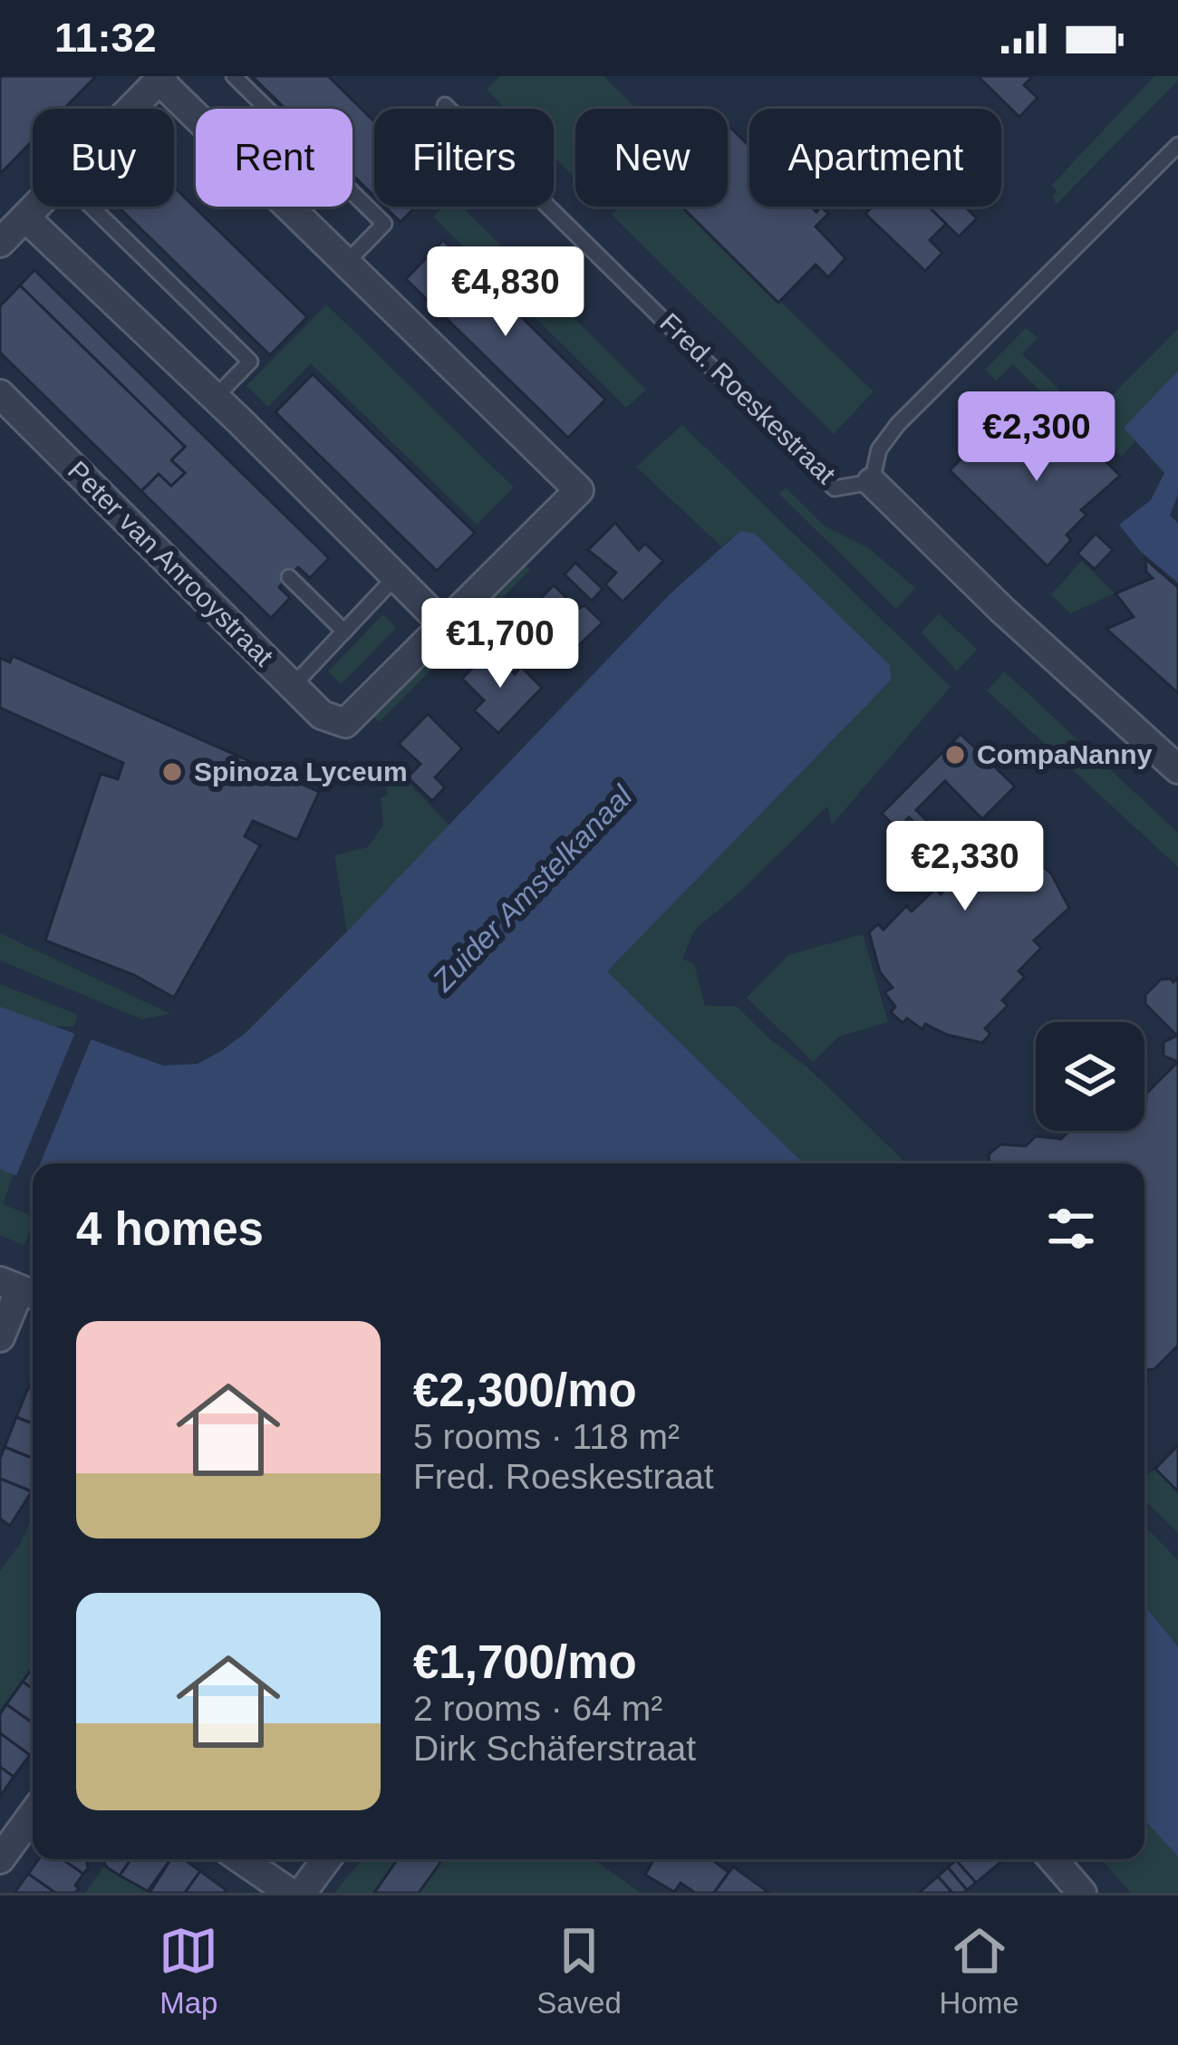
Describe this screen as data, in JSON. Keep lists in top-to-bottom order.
{
  "streets": {
    "street": ["Fred. Roeskestraat", "Peter van Anrooystraat"]
  },
  "water": ["Zuider Amstelkanaal"],
  "places": ["CompaNanny", "Spinoza Lyceum"],
  "page": {
    "status": "11:32",
    "chip": [
      "Buy",
      "Rent",
      "Filters",
      "New",
      "Apartment"
    ],
    "price": [
      "€4,830",
      "€2,300",
      "€1,700",
      "€2,330"
    ],
    "heading": "4 homes",
    "list": [
      {
        "name": "€2,300/mo",
        "note": "5 rooms · 118 m² · Fred. Roeskestraat"
      },
      {
        "name": "€1,700/mo",
        "note": "2 rooms · 64 m² · Dirk Schäferstraat"
      }
    ],
    "tabs": ["Map", "Saved", "Home"]
  }
}
